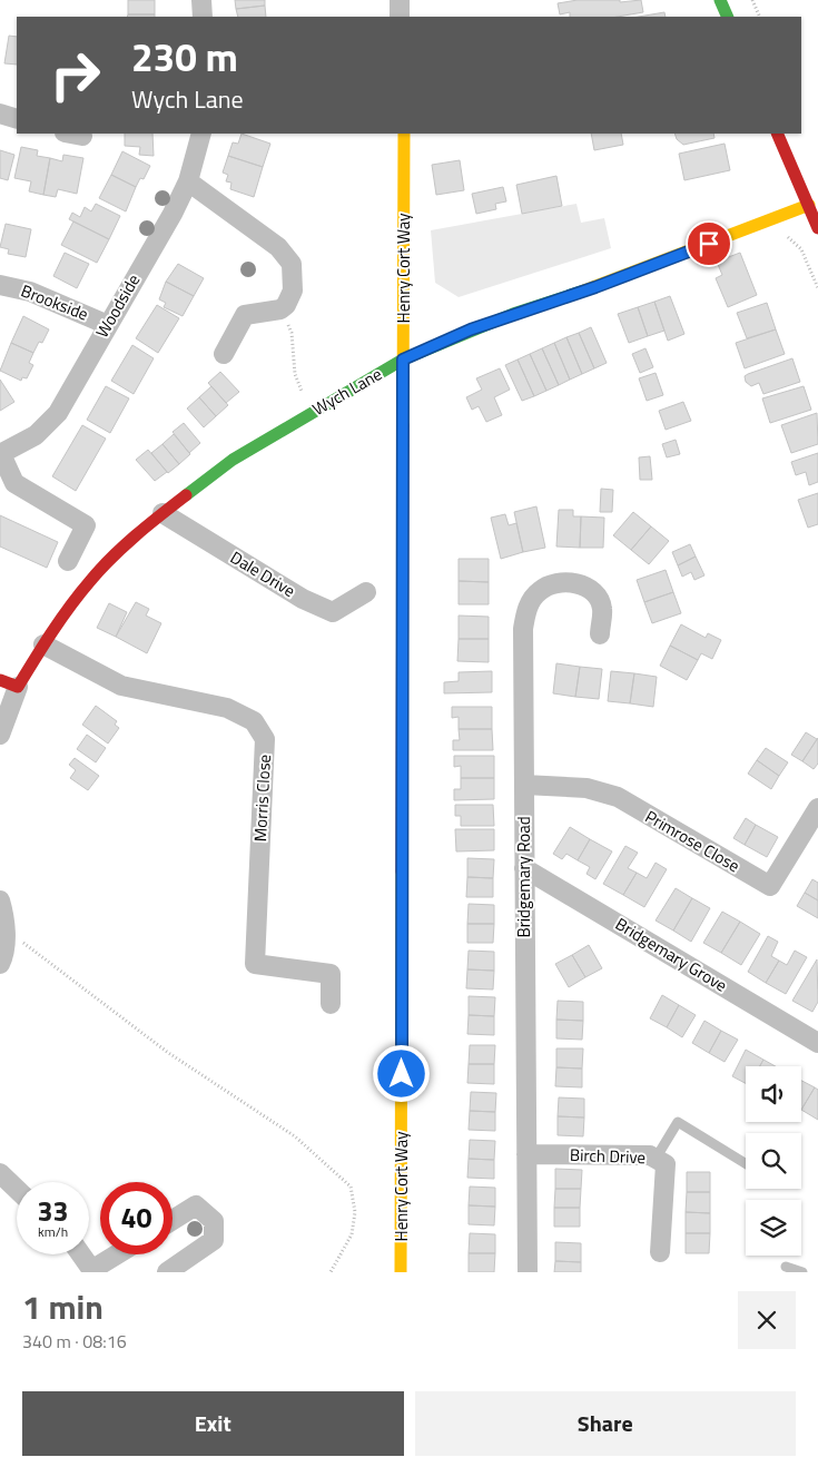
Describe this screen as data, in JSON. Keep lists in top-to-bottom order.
{
  "streets": {
    "street": [
      "Henry Cort Way",
      "Brookside",
      "Woodside",
      "Wych Lane",
      "Dale Drive",
      "Morris Close",
      "Primrose Close",
      "Bridgemary Road",
      "Bridgemary Grove",
      "Birch Drive"
    ]
  },
  "crossings": [
    ["Henry Cort Way", "Wych Lane"],
    ["Brookside", "Woodside"],
    ["Wych Lane", "Dale Drive"],
    ["Wych Lane", "Morris Close"],
    ["Primrose Close", "Bridgemary Road"],
    ["Bridgemary Road", "Bridgemary Grove"],
    ["Bridgemary Road", "Birch Drive"]
  ],
  "page": {
    "turn": ["230 m", "Wych Lane"],
    "speed": "33 km/h",
    "limit": "40",
    "heading": ["1 min", "340 m · 08:16"],
    "buttons": ["Exit", "Share"]
  }
}
